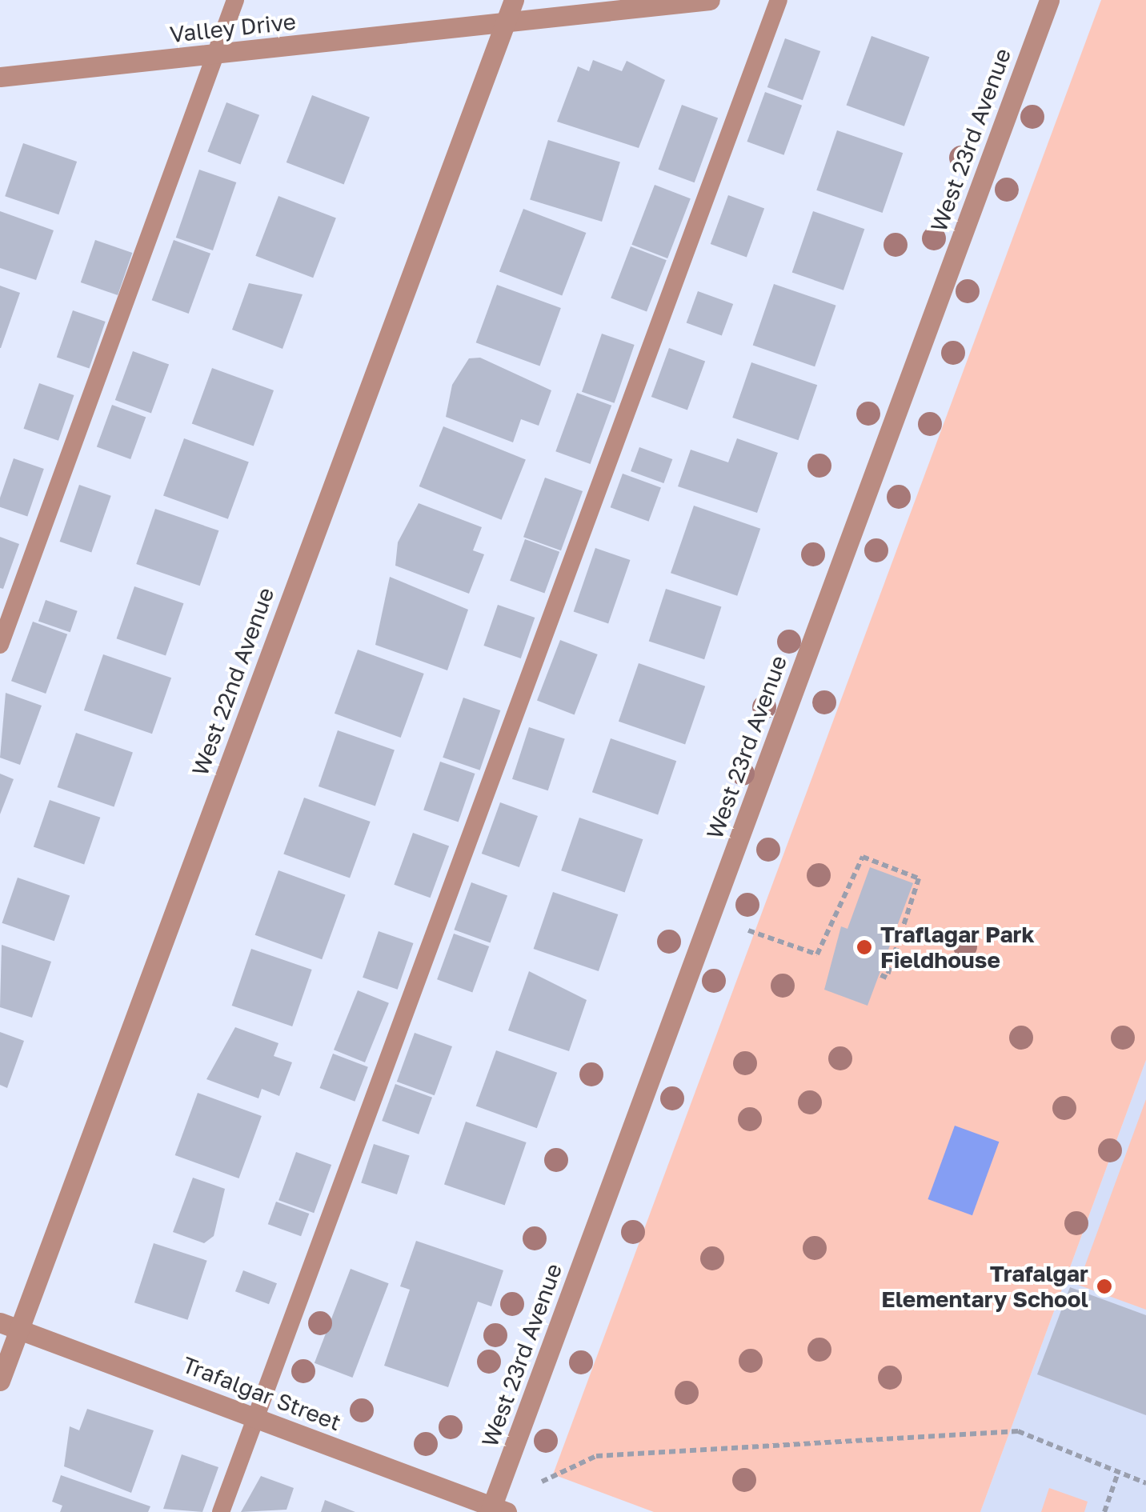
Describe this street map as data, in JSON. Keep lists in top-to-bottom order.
{
  "streets": {
    "street": [
      "Valley Drive",
      "West 23rd Avenue",
      "West 22nd Avenue",
      "Trafalgar Street"
    ]
  },
  "crossings": [
    ["Valley Drive", "West 22nd Avenue"],
    ["West 23rd Avenue", "Trafalgar Street"],
    ["West 22nd Avenue", "Trafalgar Street"]
  ],
  "places": ["Traflagar Park Fieldhouse", "Trafalgar Elementary School"]
}
